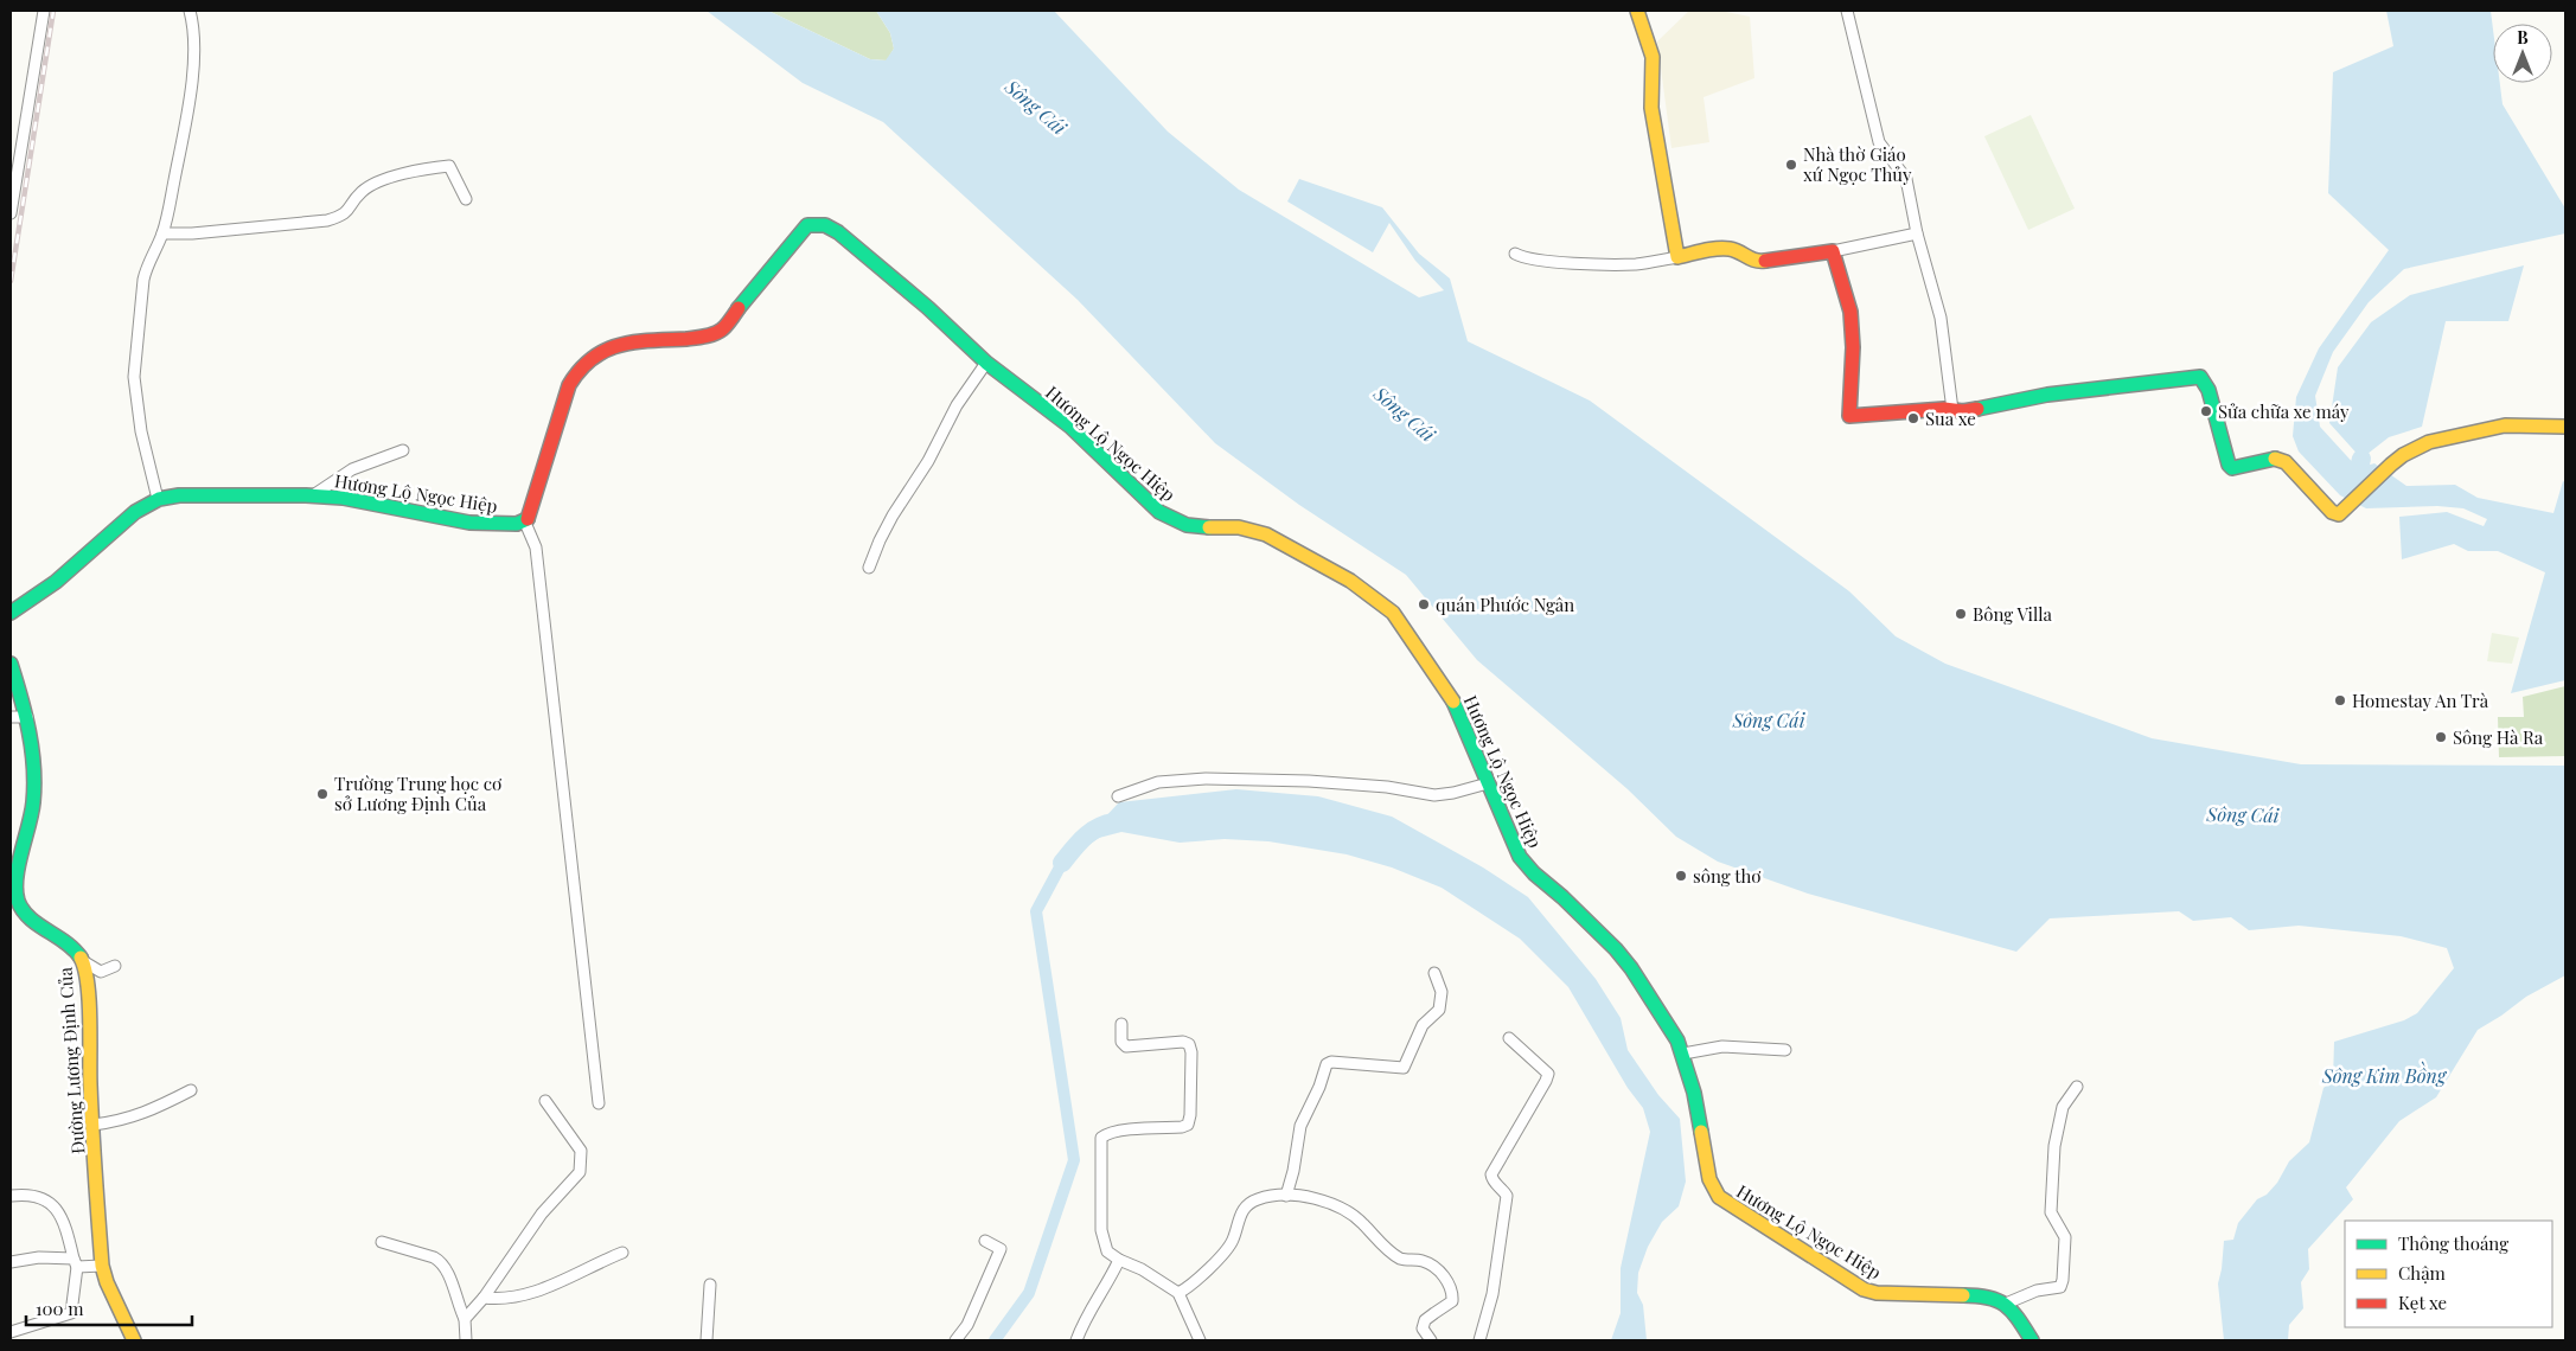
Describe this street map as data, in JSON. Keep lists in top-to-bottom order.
{
  "streets": {
    "street": ["Hương Lộ Ngọc Hiệp", "Đường Lương Định Của"]
  },
  "water": ["Sông Cái", "Sông Kim Bồng"],
  "places": [
    "Nhà thờ Giáo xứ Ngọc Thủy",
    "Sửa chữa xe máy",
    "Sua xe",
    "quán Phước Ngân",
    "Bông Villa",
    "Homestay An Trà",
    "Sông Hà Ra",
    "Trường Trung học cơ sở Lương Định Của",
    "sông thơ"
  ],
  "legend": ["Thông thoáng", "Chậm", "Kẹt xe"],
  "scale_bar": "100 m",
  "north": "top"
}
